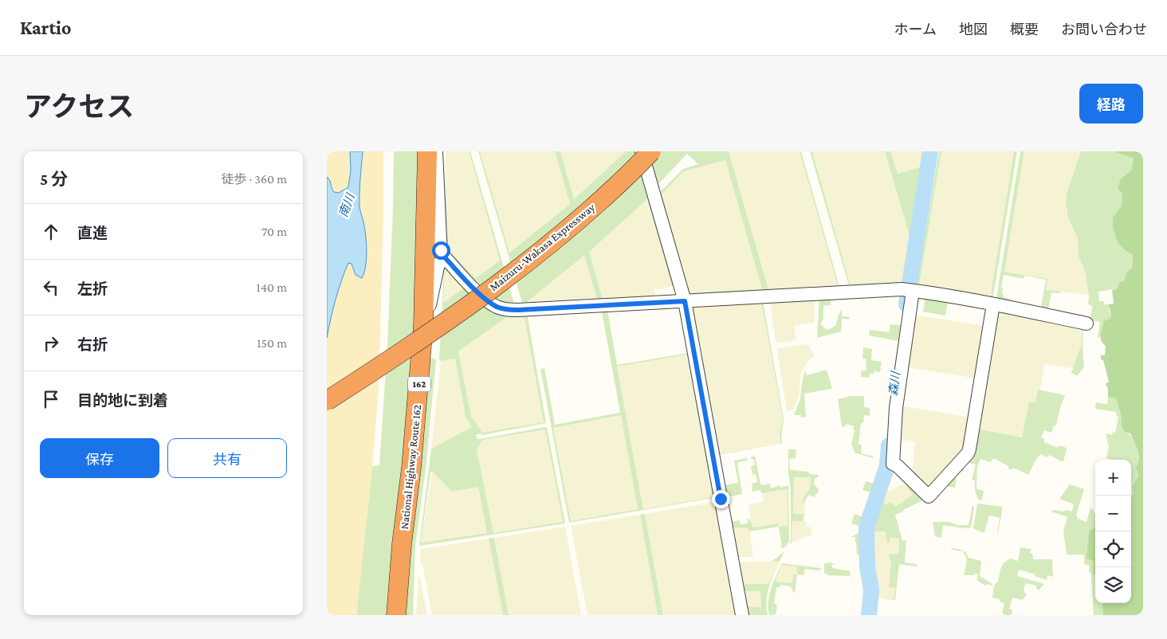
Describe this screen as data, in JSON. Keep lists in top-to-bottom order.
{
  "streets": {
    "highway": ["Maizuru-Wakasa Expressway", "162", "National Highway Route 162"]
  },
  "water": ["南川", "森川"],
  "page": {
    "header": "Kartio",
    "nav": [
      "ホーム",
      "地図",
      "概要",
      "お問い合わせ"
    ],
    "title": "アクセス",
    "buttons": [
      "経路",
      ["保存", "共有"]
    ],
    "heading": ["5 分", "徒歩 · 360 m"],
    "list": [
      ["直進", "70 m"],
      ["左折", "140 m"],
      ["右折", "150 m"],
      "目的地に到着"
    ],
    "map_buttons": ["+", "−"]
  }
}
